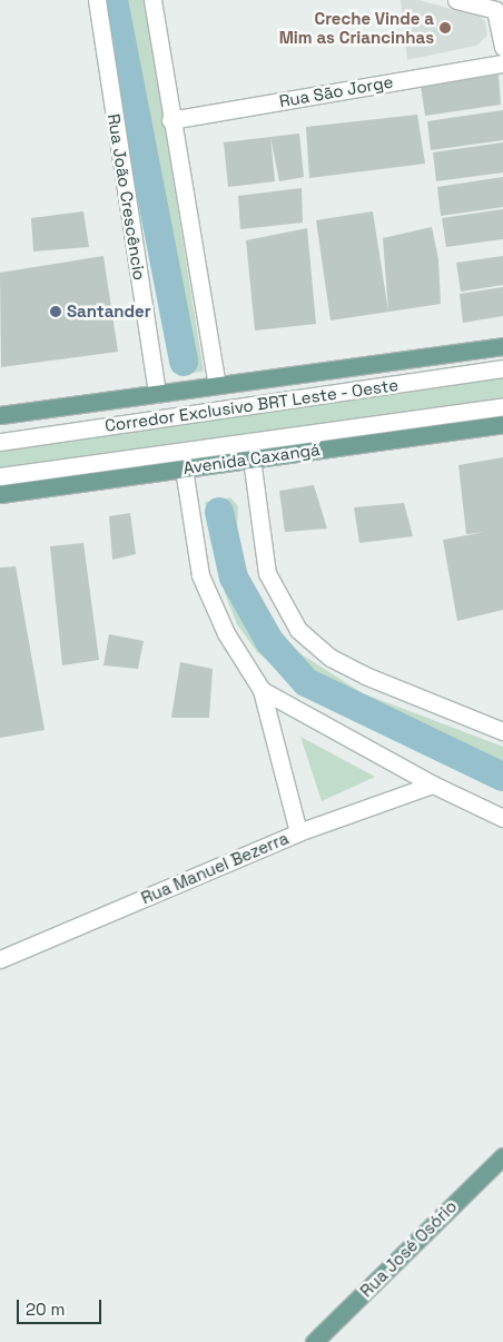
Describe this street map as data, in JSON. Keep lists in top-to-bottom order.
{
  "streets": {
    "main road": ["Avenida Caxangá", "Rua José Osório"],
    "street": [
      "Rua São Jorge",
      "Rua João Crescêncio",
      "Corredor Exclusivo BRT Leste - Oeste",
      "Rua Manuel Bezerra"
    ]
  },
  "places": ["Creche Vinde a Mim as Criancinhas", "Santander"],
  "scale_bar": "20 m"
}
